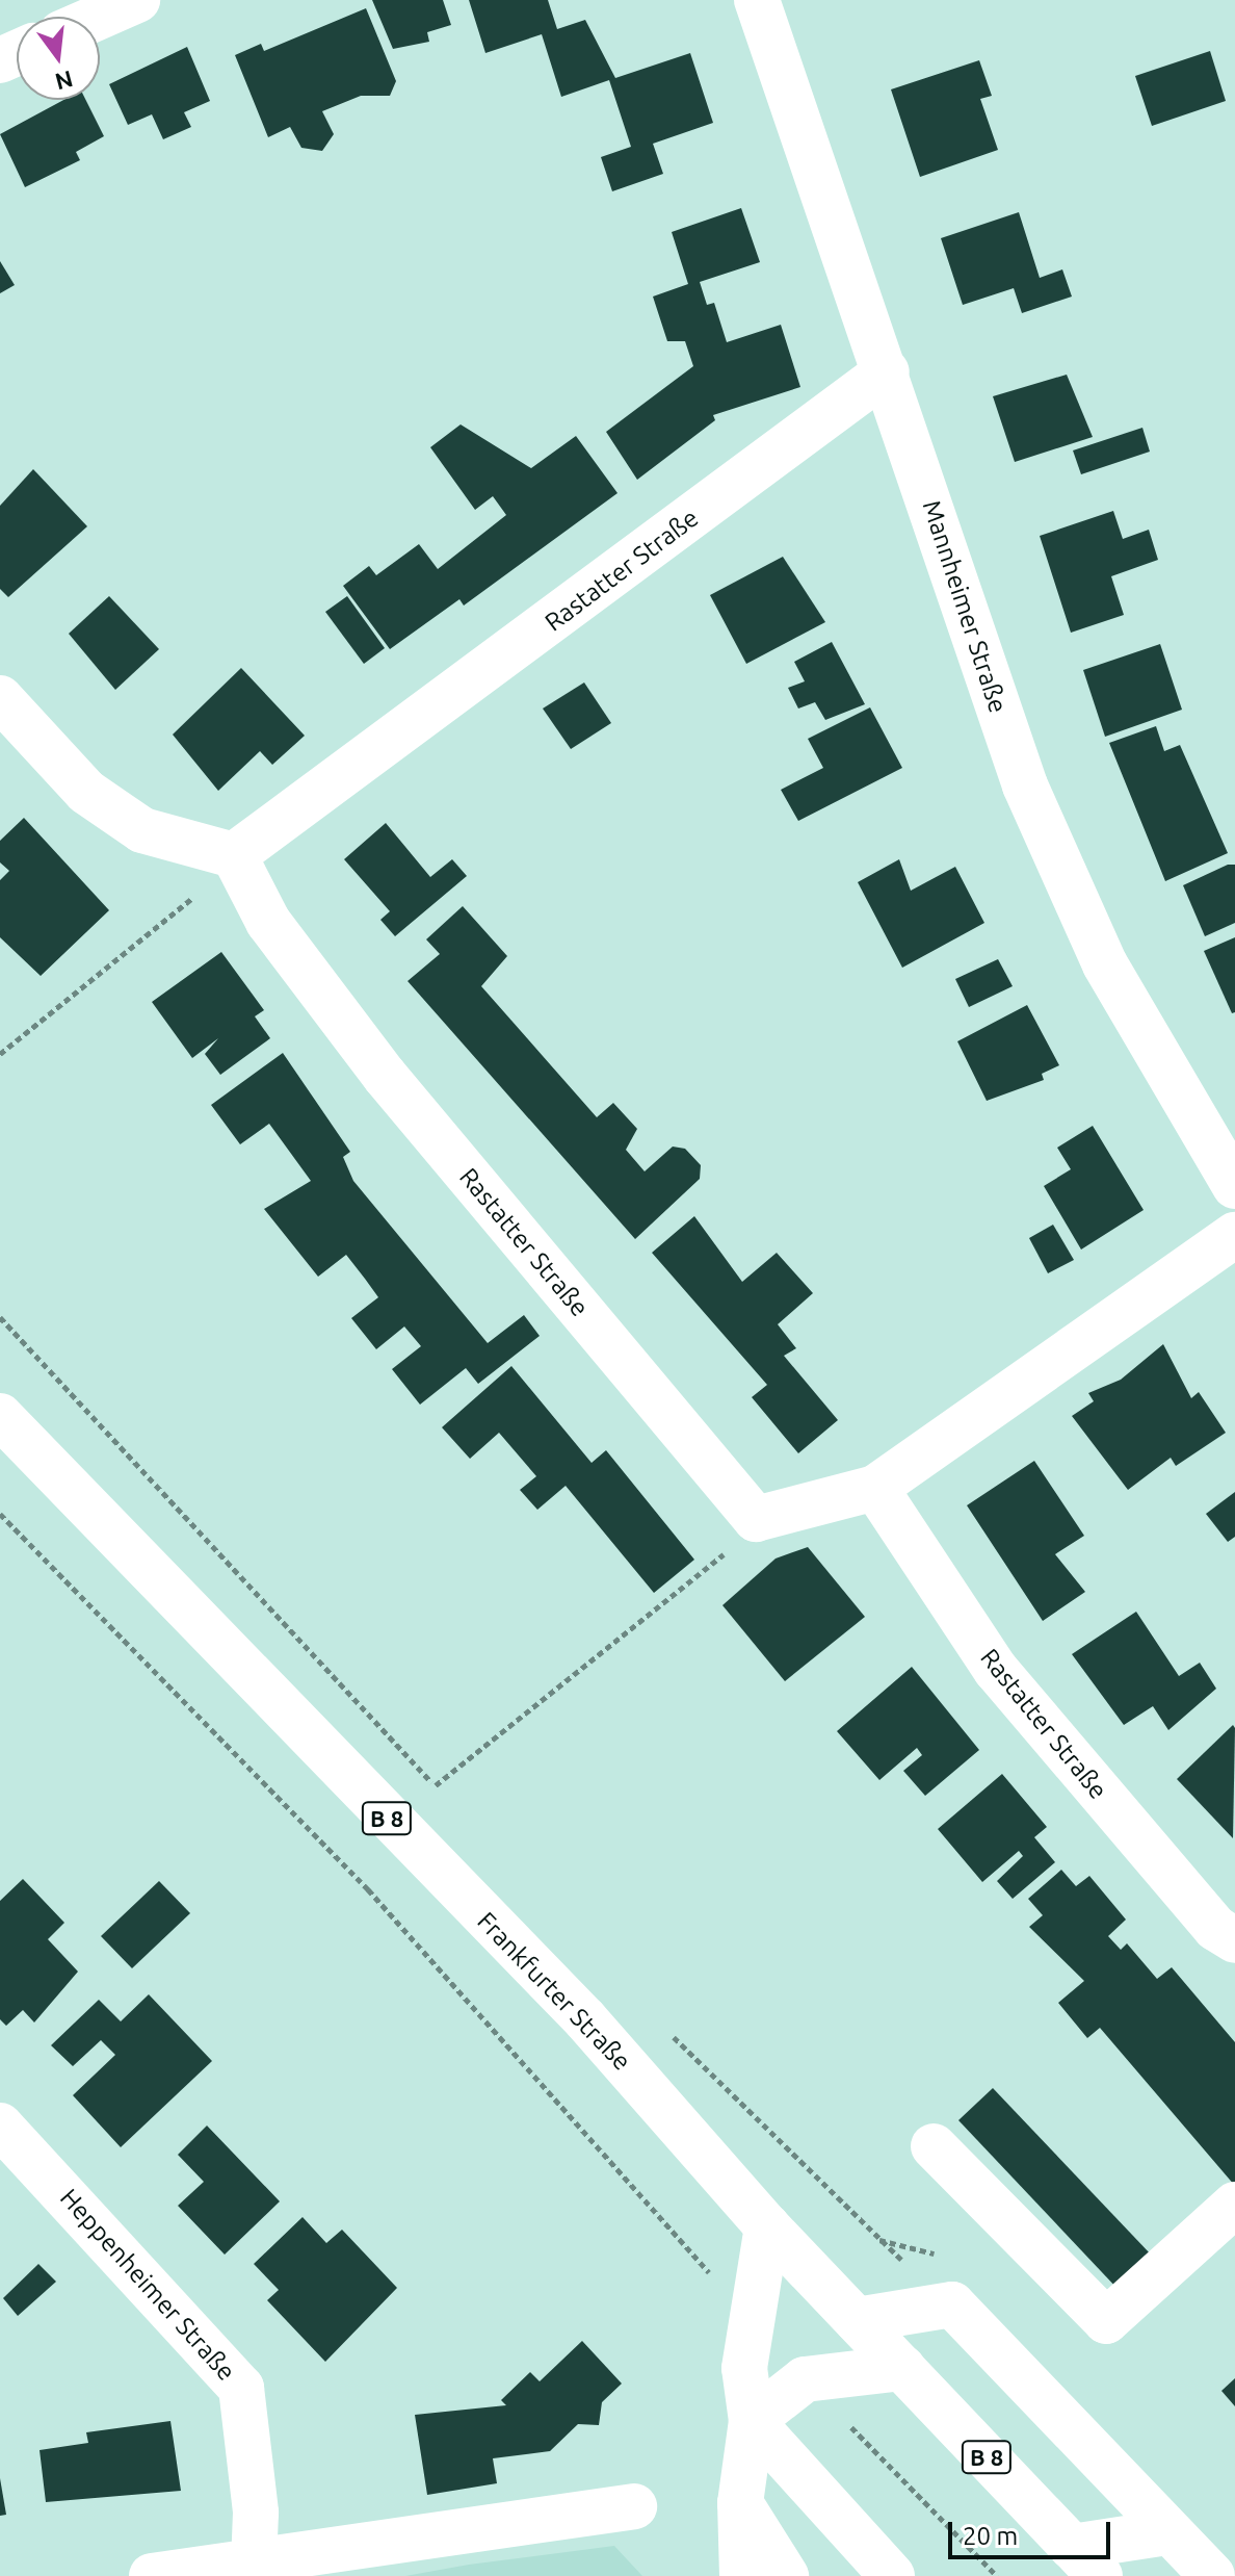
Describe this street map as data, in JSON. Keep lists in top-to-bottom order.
{
  "streets": {
    "street": [
      "Rastatter Straße",
      "Mannheimer Straße",
      "B 8",
      "Frankfurter Straße",
      "Heppenheimer Straße"
    ]
  },
  "crossings": [
    ["Rastatter Straße", "Mannheimer Straße"]
  ],
  "scale_bar": "20 m",
  "north": "bottom"
}
